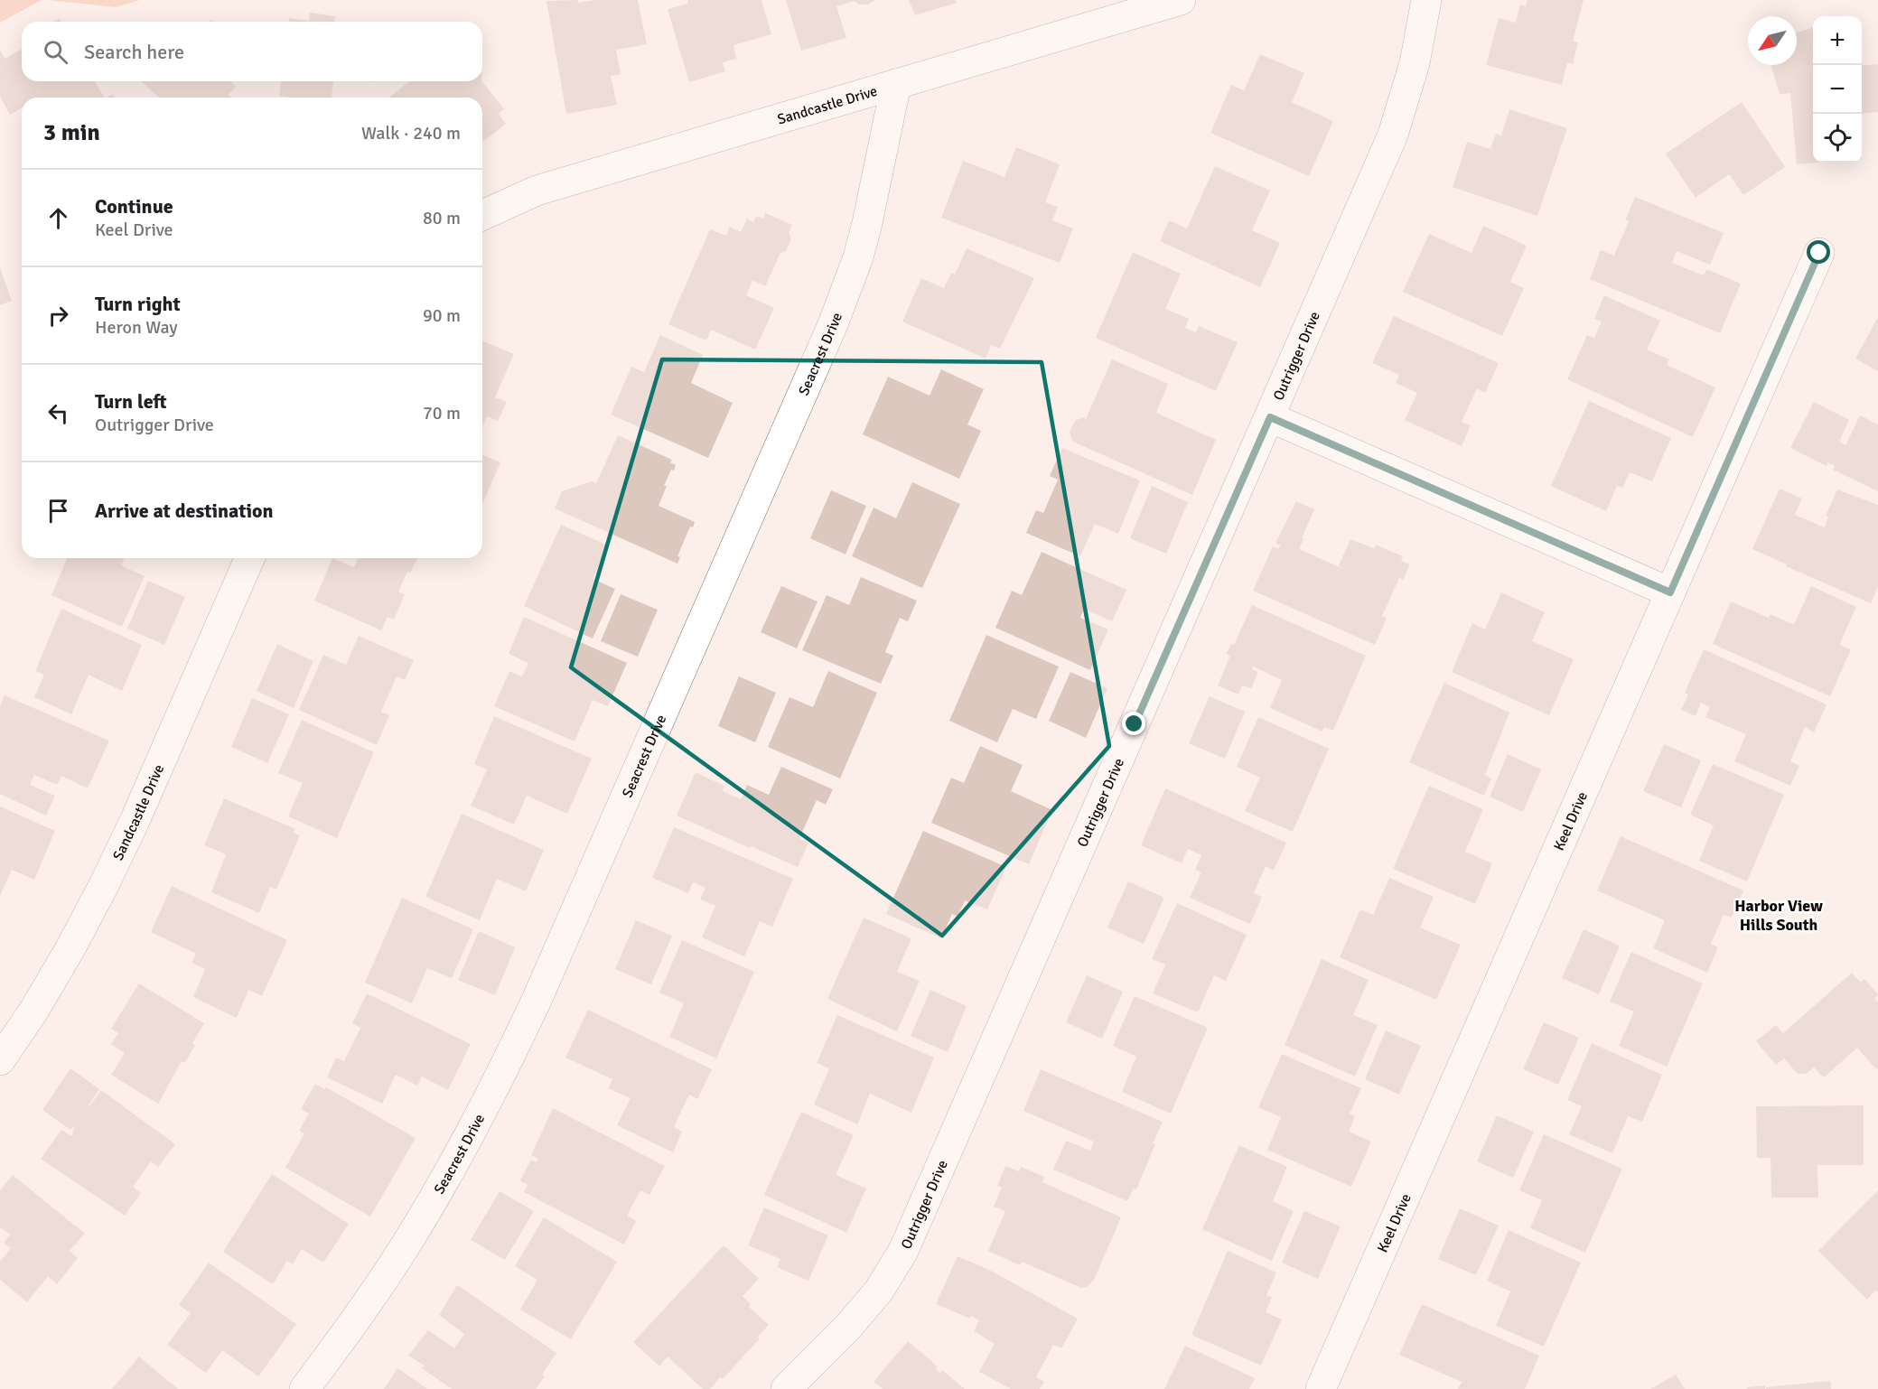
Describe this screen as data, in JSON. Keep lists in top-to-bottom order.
{
  "streets": {
    "street": [
      "Sandcastle Drive",
      "Seacrest Drive",
      "Outrigger Drive",
      "Keel Drive"
    ]
  },
  "crossings": [
    ["Sandcastle Drive", "Seacrest Drive"]
  ],
  "districts": ["Harbor View Hills South"],
  "north": "bottom left",
  "page": {
    "map_buttons": ["+", "−"],
    "search": "Search here",
    "heading": ["3 min", "Walk · 240 m"],
    "list": [
      ["Continue", "Keel Drive", "80 m"],
      ["Turn right", "Heron Way", "90 m"],
      ["Turn left", "Outrigger Drive", "70 m"],
      "Arrive at destination"
    ]
  }
}
